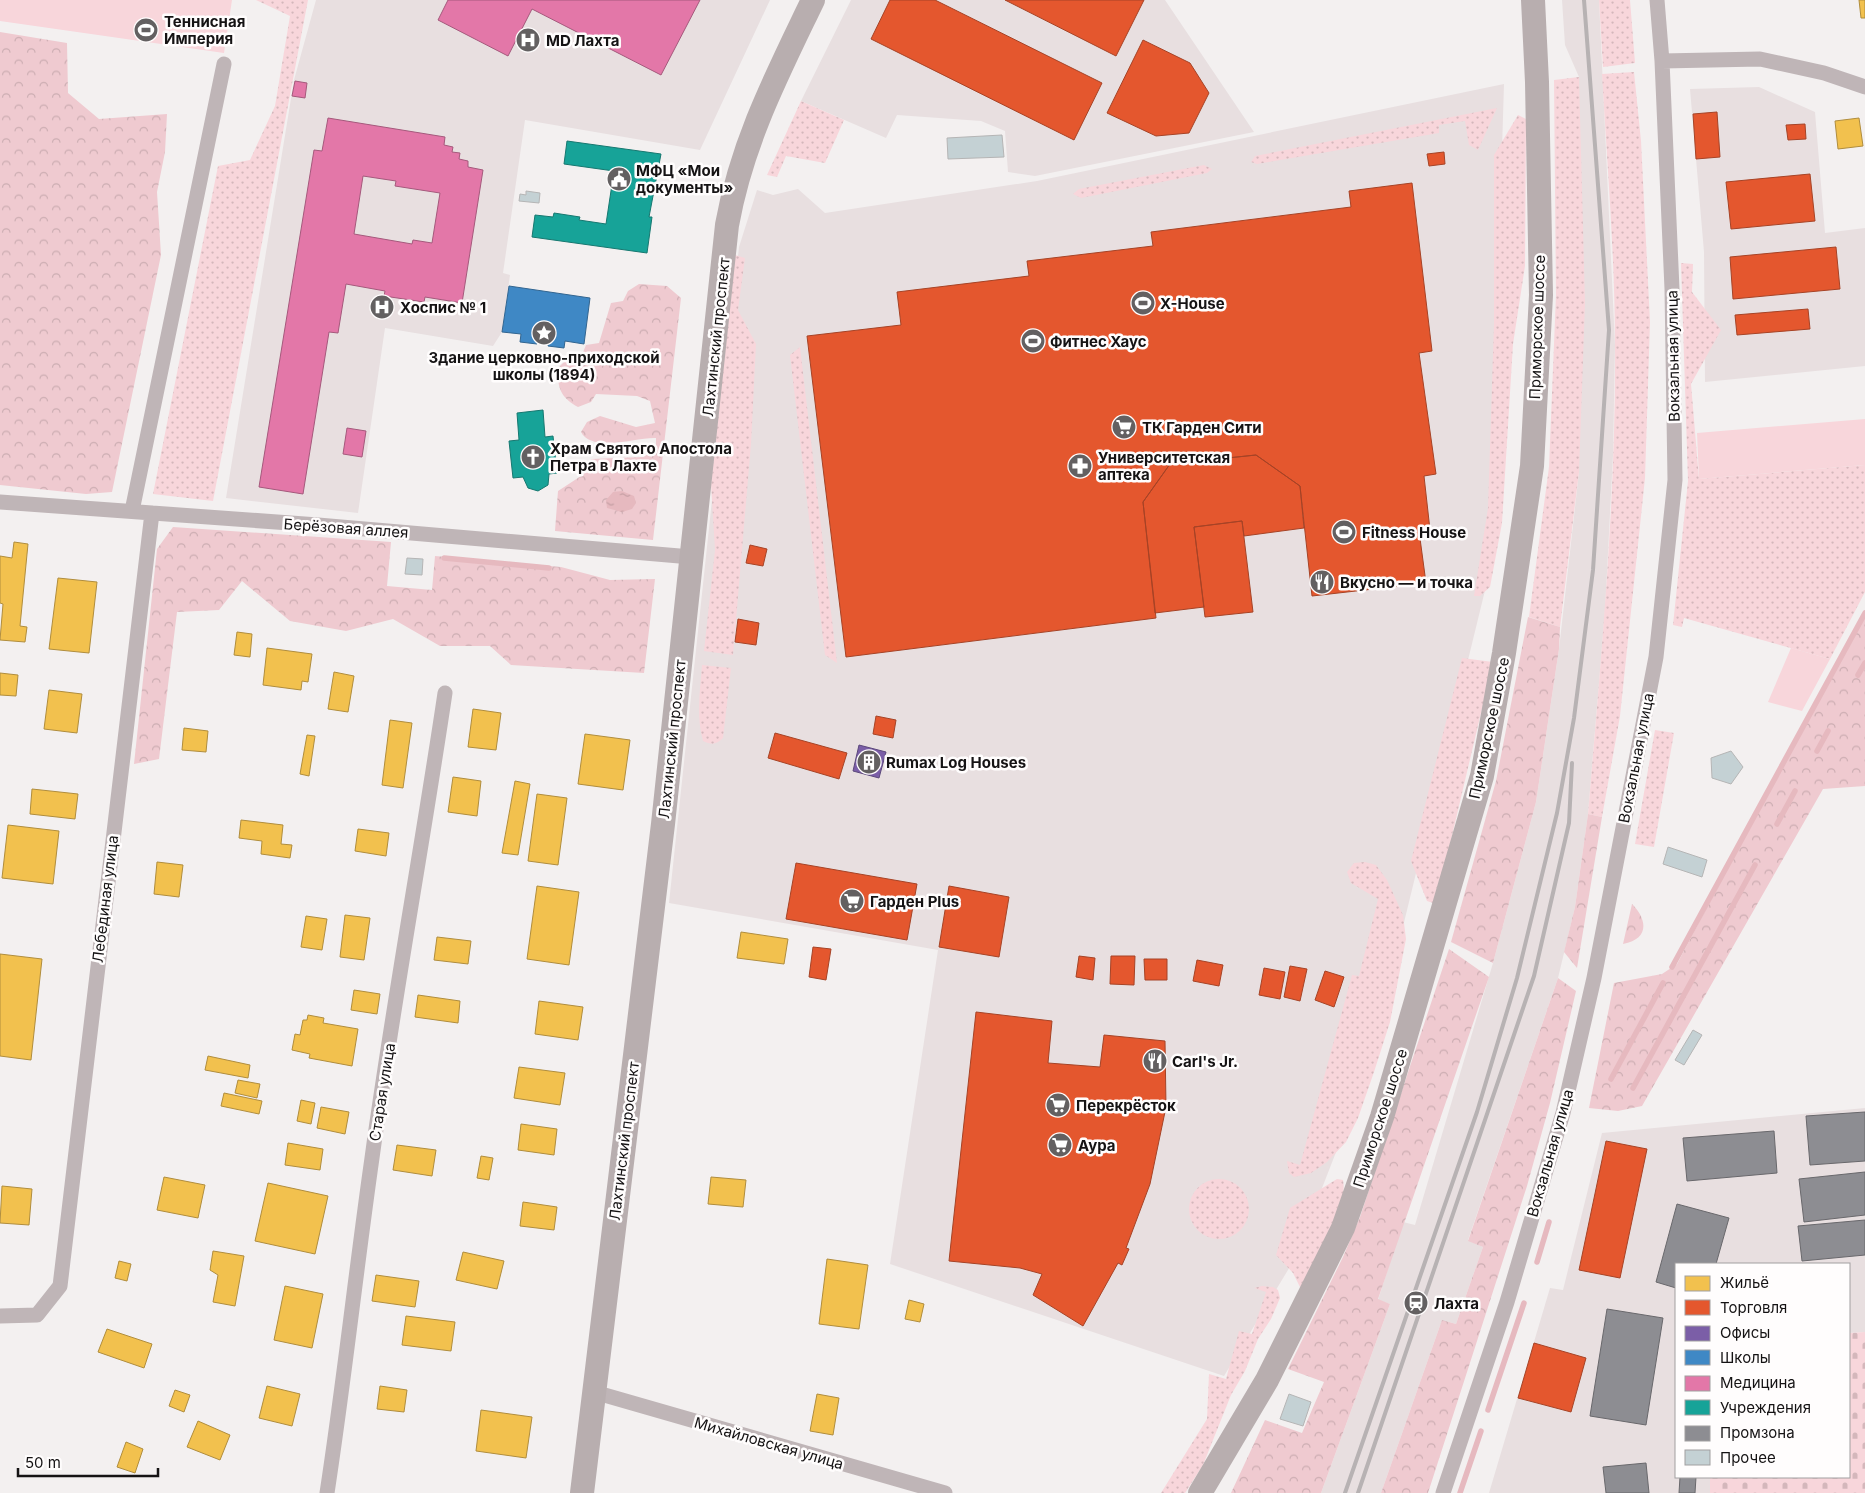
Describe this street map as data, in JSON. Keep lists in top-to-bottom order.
{
  "streets": {
    "main road": ["Приморское шоссе", "Лахтинский проспект"],
    "street": [
      "Вокзальная улица",
      "Берёзовая аллея",
      "Лебединая улица",
      "Старая улица",
      "Михайловская улица"
    ]
  },
  "crossings": [
    ["Лахтинский проспект", "Берёзовая аллея"],
    ["Лахтинский проспект", "Михайловская улица"],
    ["Берёзовая аллея", "Лебединая улица"]
  ],
  "places": {
    "sports": [
      "Теннисная Империя",
      "X-House",
      "Фитнес Хаус",
      "Fitness House"
    ],
    "hospital": ["MD Лахта", "Хоспис № 1"],
    "public building": ["МФЦ «Мои документы»"],
    "place": ["Здание церковно-приходской школы (1894)"],
    "supermarket": [
      "ТК Гарден Сити",
      "Гарден Plus",
      "Перекрёсток",
      "Аура"
    ],
    "church": ["Храм Святого Апостола Петра в Лахте"],
    "pharmacy": ["Университетская аптека"],
    "restaurant": ["Вкусно — и точка", "Carl's Jr."],
    "building": ["Rumax Log Houses"],
    "station": ["Лахта"]
  },
  "legend": [
    "Жильё",
    "Торговля",
    "Офисы",
    "Школы",
    "Медицина",
    "Учреждения",
    "Промзона",
    "Прочее"
  ],
  "scale_bar": "50 m"
}
